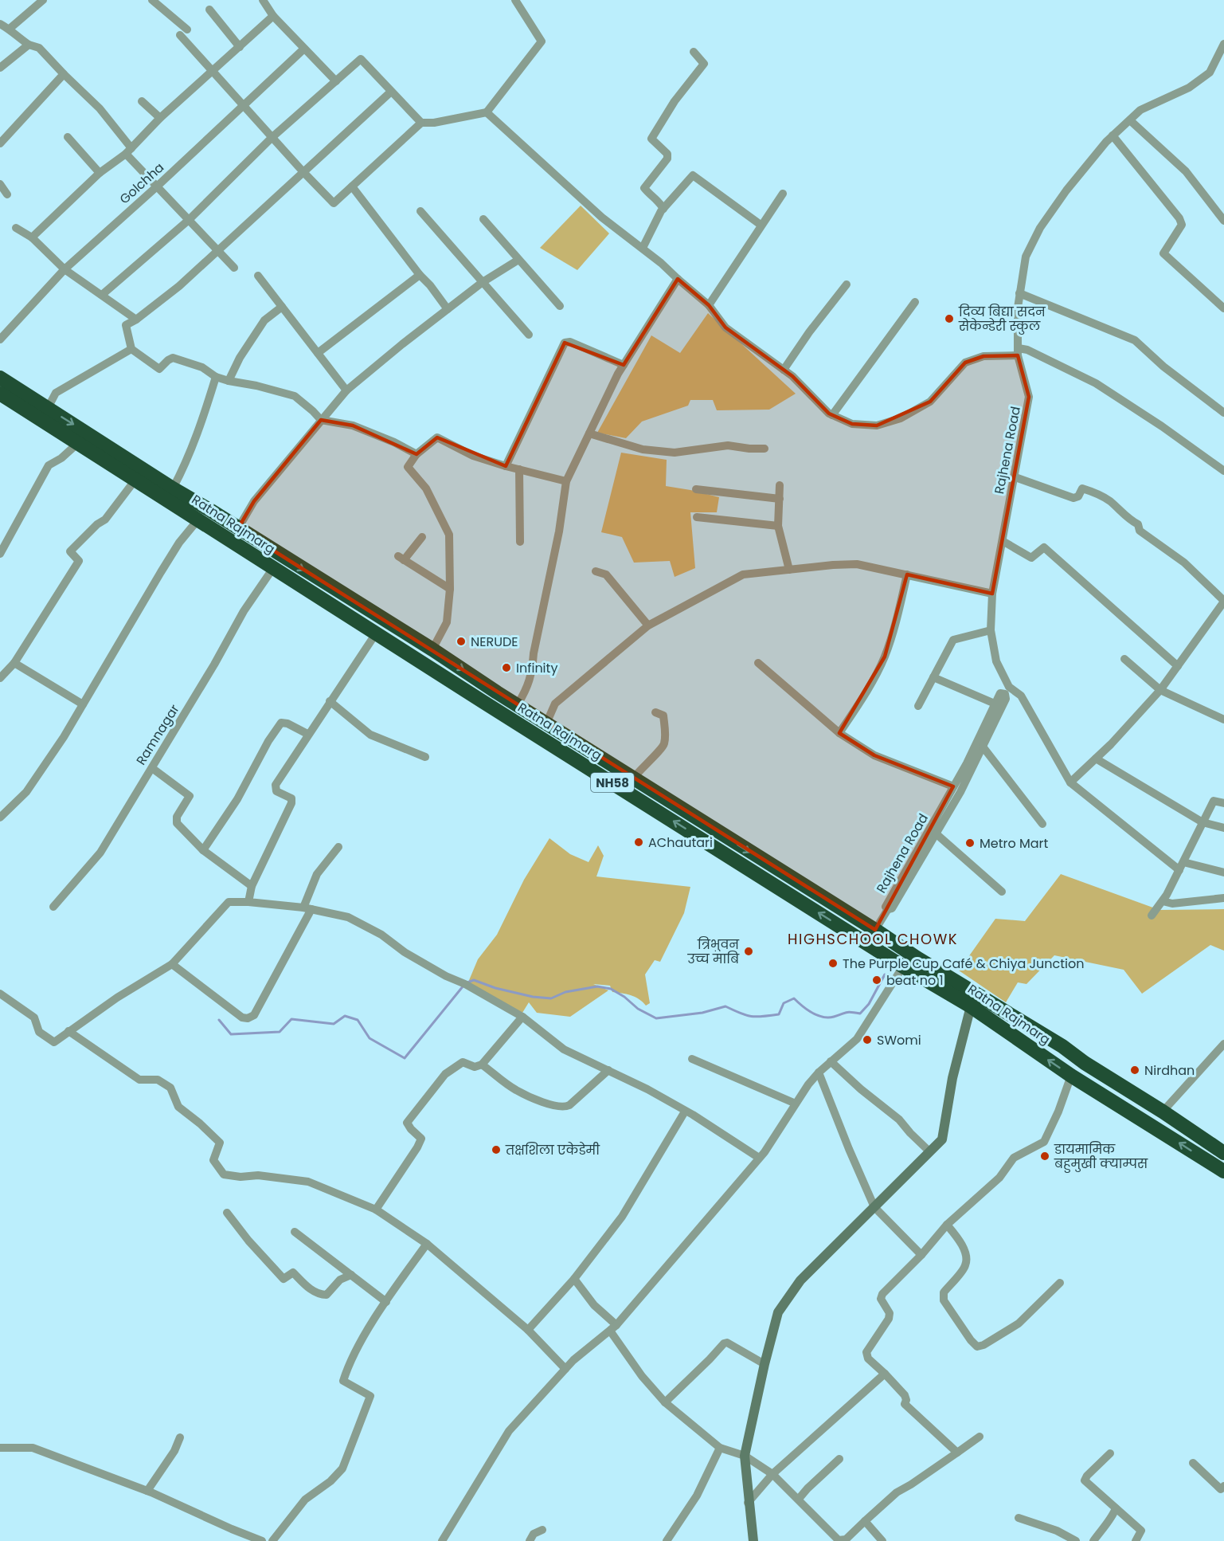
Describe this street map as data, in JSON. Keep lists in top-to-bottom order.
{
  "streets": {
    "highway": ["Ratna Rajmarg", "NH58"],
    "street": ["Golchha", "Rajhena Road", "Ramnagar"]
  },
  "crossings": [
    ["Rajhena Road", "Ratna Rajmarg"],
    ["Ratna Rajmarg", "Ramnagar"]
  ],
  "districts": ["HIGHSCHOOL CHOWK"],
  "places": [
    "दिव्य बिद्या सदन सेकेन्डेरी स्कुल",
    "NERUDE",
    "Infinity",
    "AChautari",
    "Metro Mart",
    "त्रिभुवन उच्च माबि",
    "The Purple Cup Café & Chiya Junction",
    "beat no 1",
    "SWomi",
    "Nirdhan",
    "तक्षशिला एकेडेमी",
    "डायमामिक बहुमुखी क्याम्पस"
  ]
}
